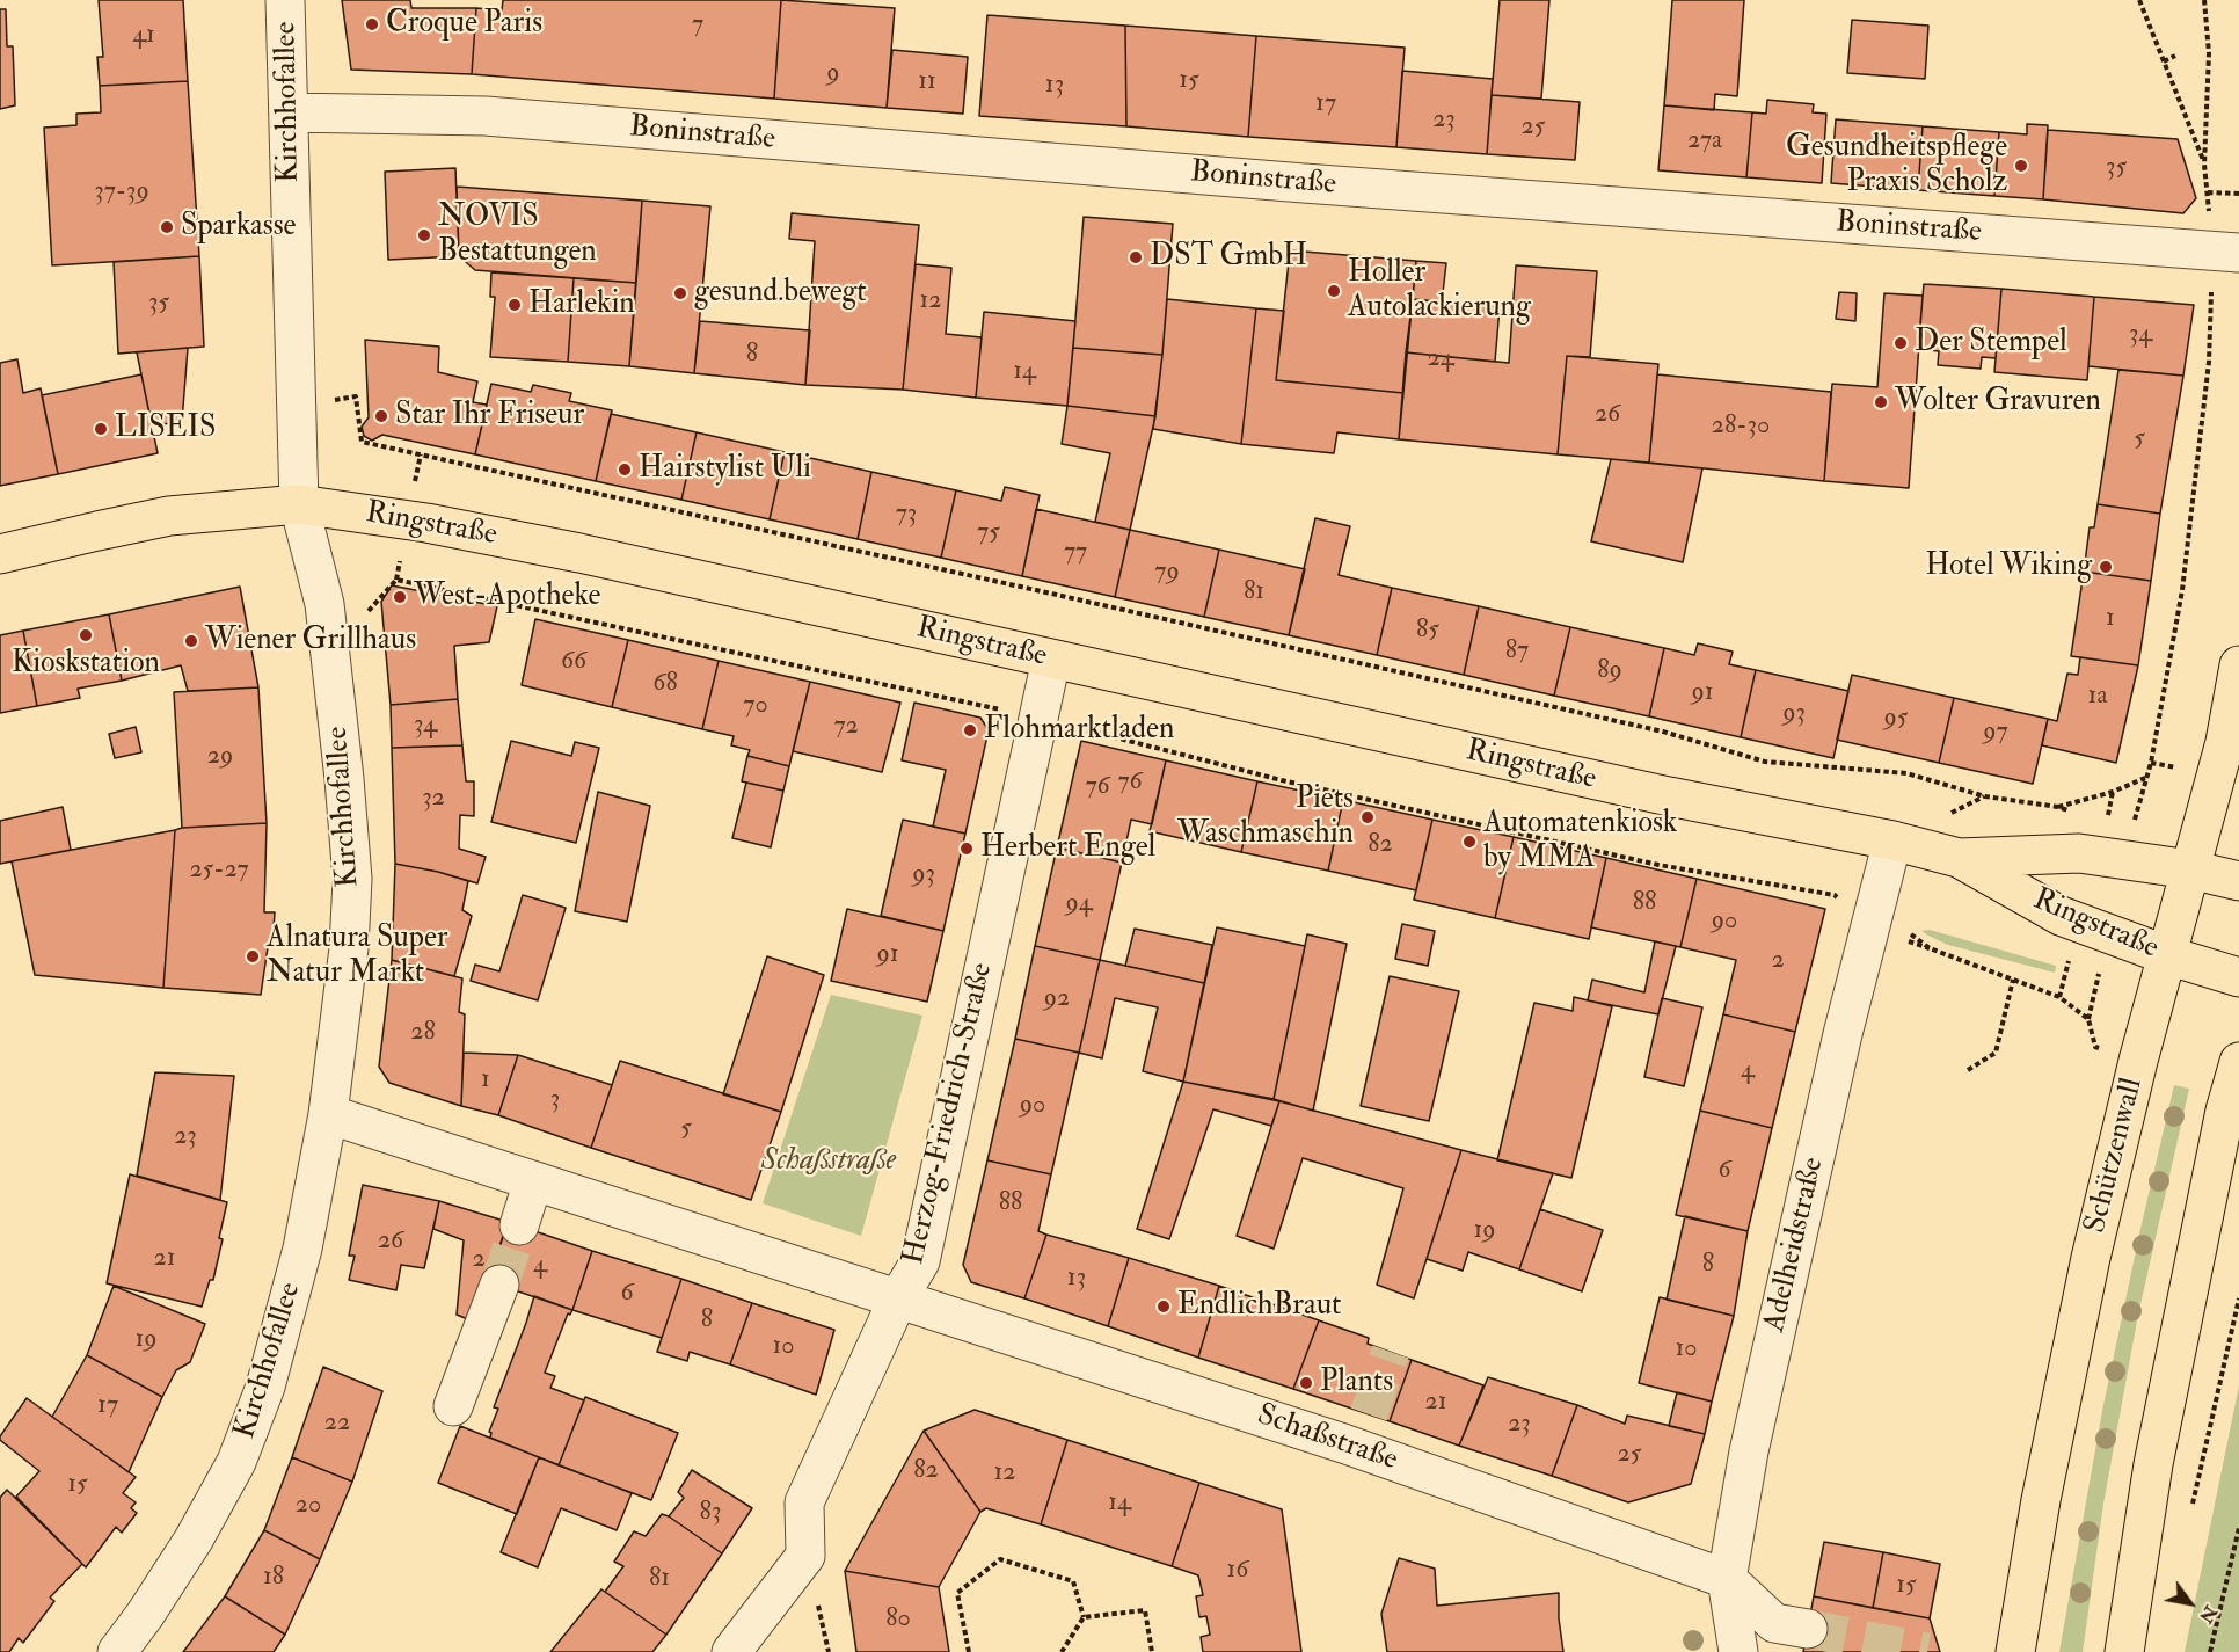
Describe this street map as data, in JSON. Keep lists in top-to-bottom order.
{
  "streets": {
    "main road": ["Ringstraße", "Schützenwall"],
    "street": [
      "Kirchhofallee",
      "Boninstraße",
      "Herzog-Friedrich-Straße",
      "Adelheidstraße",
      "Schaßstraße"
    ]
  },
  "crossings": [
    ["Kirchhofallee", "Boninstraße"],
    ["Kirchhofallee", "Ringstraße"],
    ["Kirchhofallee", "Schaßstraße"],
    ["Ringstraße", "Herzog-Friedrich-Straße"],
    ["Ringstraße", "Schützenwall"],
    ["Ringstraße", "Adelheidstraße"],
    ["Herzog-Friedrich-Straße", "Schaßstraße"],
    ["Adelheidstraße", "Schaßstraße"]
  ],
  "parks": ["Schaßstraße"],
  "places": [
    "Croque Paris",
    "Gesundheitspflege Praxis Scholz",
    "Sparkasse",
    "NOVIS Bestattungen",
    "DST GmbH",
    "Holler Autolackierung",
    "gesund.bewegt",
    "Harlekin",
    "Der Stempel",
    "Wolter Gravuren",
    "Star Ihr Friseur",
    "LISEIS",
    "Hairstylist Uli",
    "Hotel Wiking",
    "West-Apotheke",
    "Kioskstation",
    "Wiener Grillhaus",
    "Flohmarktladen",
    "Piets Waschmaschin",
    "Automatenkiosk by MMA",
    "Herbert Engel",
    "Alnatura Super Natur Markt",
    "EndlichBraut",
    "Plants"
  ],
  "house_numbers": [
    "7",
    "41",
    "9",
    "15",
    "11",
    "13",
    "17",
    "23",
    "25",
    "27a",
    "35",
    "37-39",
    "12",
    "35",
    "34",
    "8",
    "24",
    "14",
    "26",
    "28-30",
    "5",
    "73",
    "75",
    "77",
    "79",
    "81",
    "1",
    "85",
    "87",
    "66",
    "89",
    "68",
    "91",
    "1a",
    "70",
    "93",
    "95",
    "34",
    "72",
    "97",
    "29",
    "76",
    "76",
    "32",
    "82",
    "25-27",
    "93",
    "88",
    "94",
    "90",
    "91",
    "2",
    "92",
    "28",
    "4",
    "1",
    "3",
    "90",
    "5",
    "23",
    "6",
    "88",
    "19",
    "26",
    "21",
    "2",
    "8",
    "4",
    "13",
    "6",
    "8",
    "19",
    "10",
    "10",
    "21",
    "17",
    "22",
    "23",
    "25",
    "82",
    "12",
    "15",
    "14",
    "20",
    "83",
    "16",
    "18",
    "81",
    "15",
    "80"
  ],
  "north": "bottom right"
}
